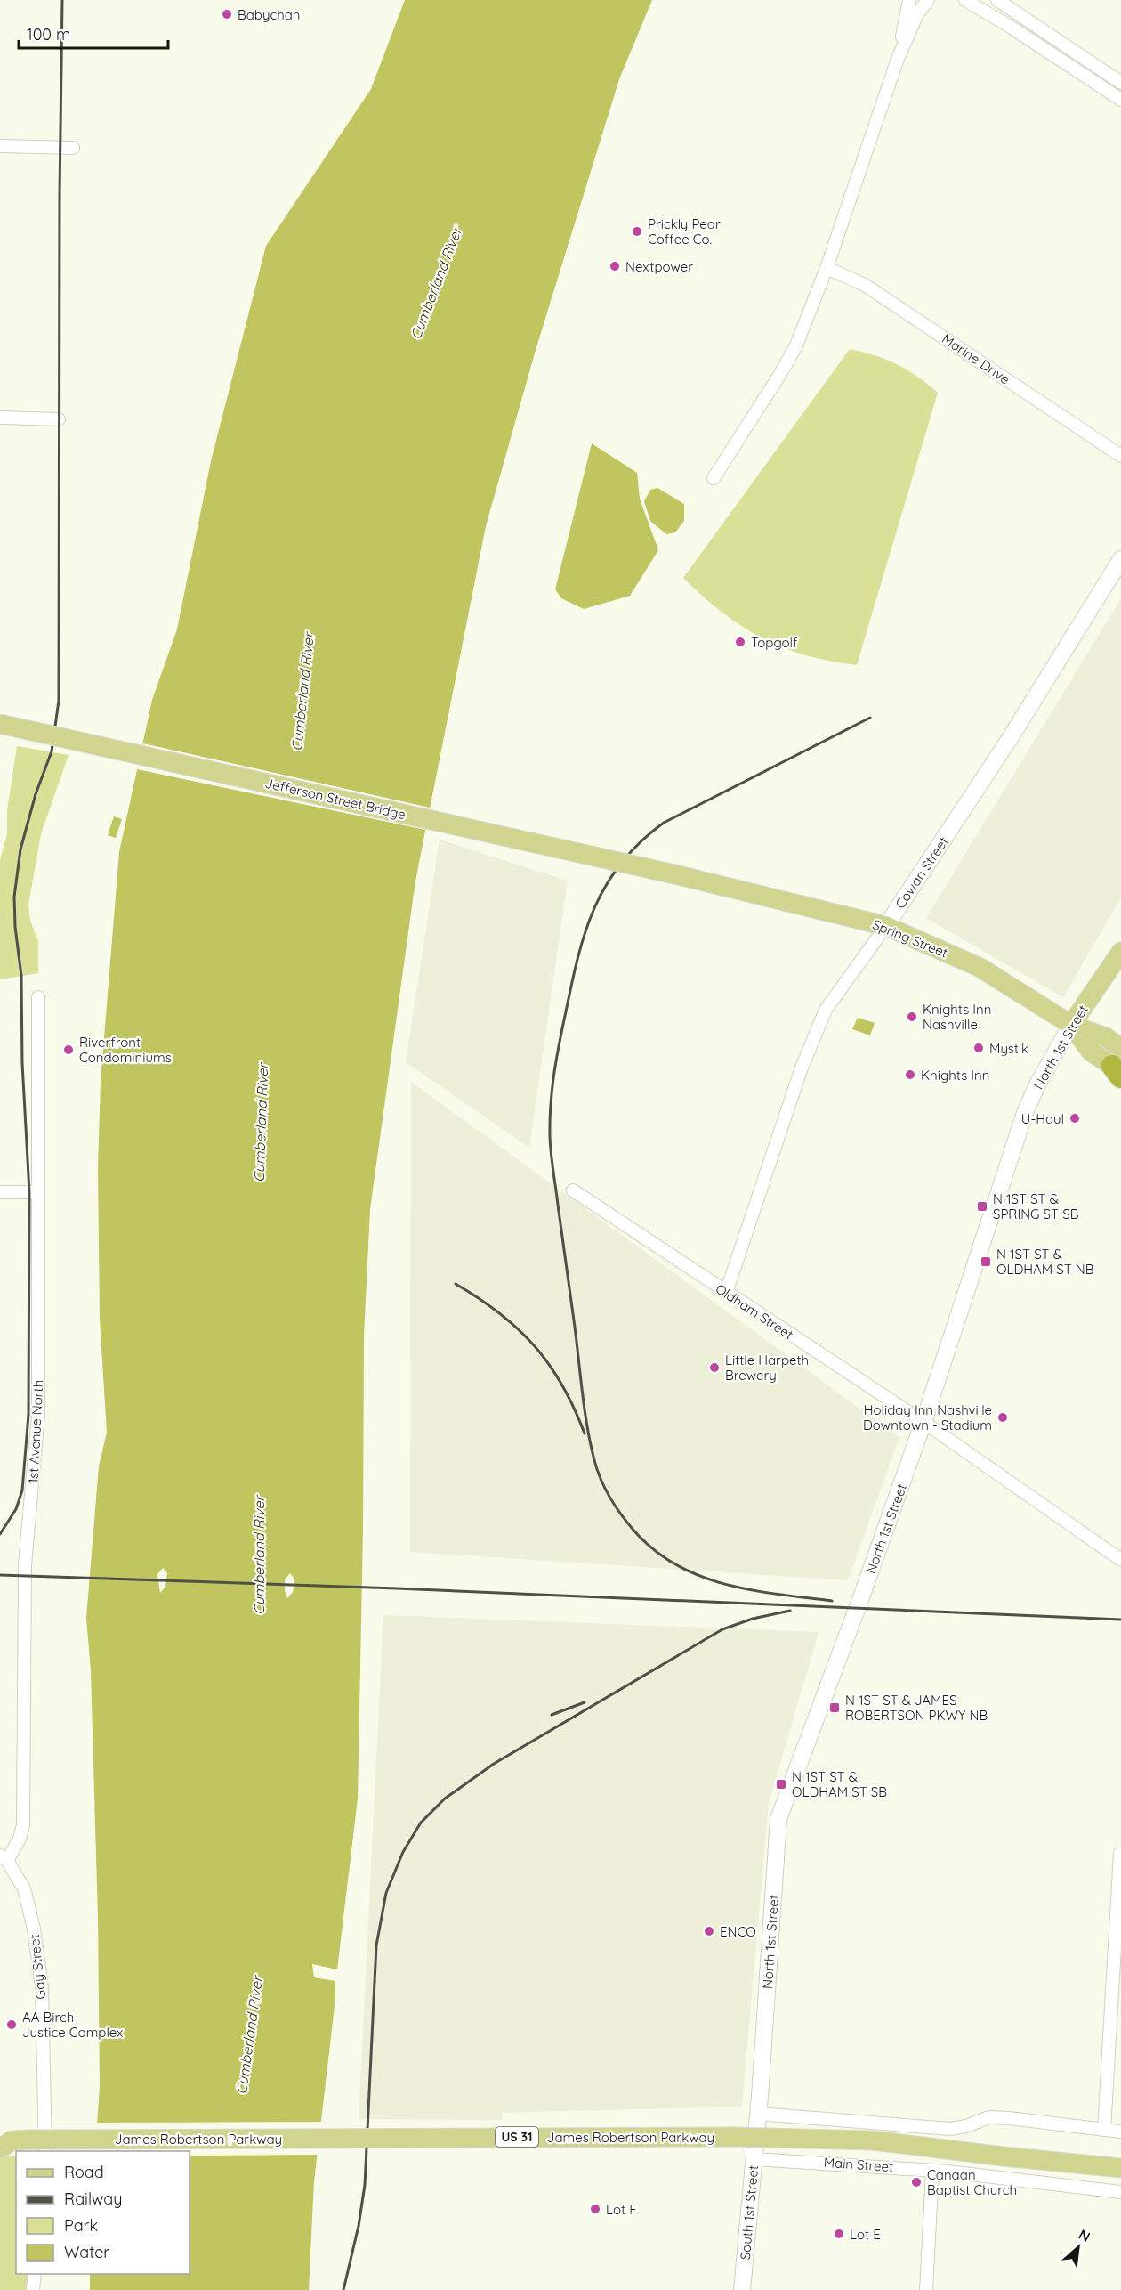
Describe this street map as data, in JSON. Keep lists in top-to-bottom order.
{
  "streets": {
    "main road": [
      "Jefferson Street Bridge",
      "Spring Street",
      "North 1st Street",
      "US 31",
      "James Robertson Parkway"
    ],
    "street": [
      "Marine Drive",
      "Cowan Street",
      "Oldham Street",
      "1st Avenue North",
      "Gay Street",
      "Main Street",
      "South 1st Street"
    ]
  },
  "crossings": [
    ["Jefferson Street Bridge", "Spring Street"],
    ["Cowan Street", "Spring Street"],
    ["Cowan Street", "Oldham Street"],
    ["Spring Street", "North 1st Street"],
    ["North 1st Street", "Oldham Street"],
    ["North 1st Street", "South 1st Street"],
    ["1st Avenue North", "Gay Street"],
    ["Main Street", "South 1st Street"]
  ],
  "water": ["Cumberland River"],
  "places": {
    "other": [
      "Babychan",
      "Prickly Pear Coffee Co.",
      "Nextpower",
      "Topgolf",
      "Knights Inn Nashville",
      "Mystik",
      "Riverfront Condominiums",
      "Knights Inn",
      "U-Haul",
      "Little Harpeth Brewery",
      "Holiday Inn Nashville Downtown - Stadium",
      "ENCO",
      "AA Birch Justice Complex",
      "Canaan Baptist Church",
      "Lot F",
      "Lot E"
    ],
    "transit": [
      "N 1ST ST & SPRING ST SB",
      "N 1ST ST & OLDHAM ST NB",
      "N 1ST ST & JAMES ROBERTSON PKWY NB",
      "N 1ST ST & OLDHAM ST SB"
    ]
  },
  "legend": [
    "Road",
    "Railway",
    "Park",
    "Water"
  ],
  "scale_bar": "100 m",
  "north": "top right"
}
